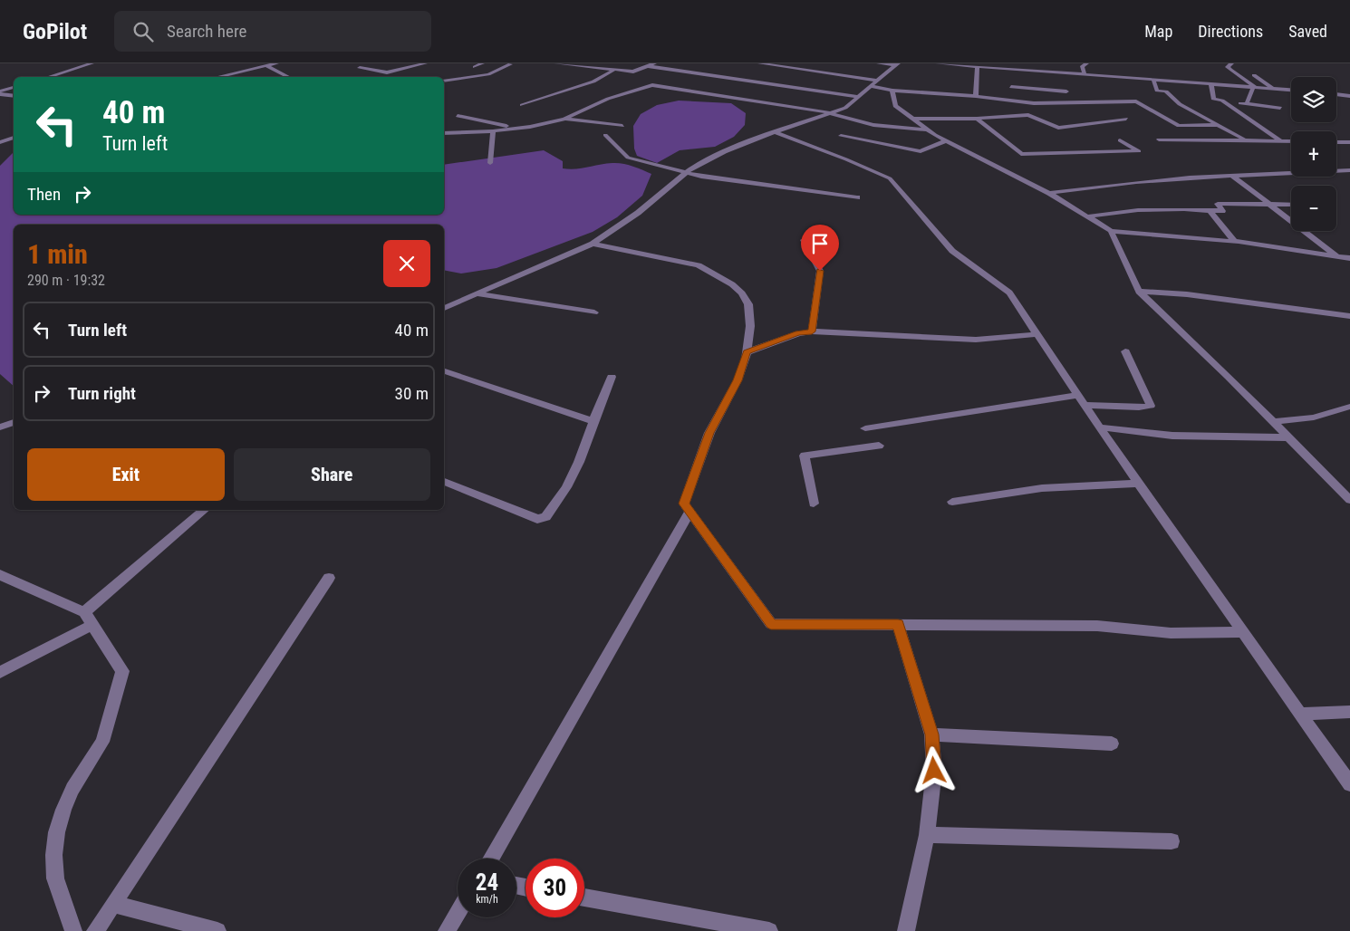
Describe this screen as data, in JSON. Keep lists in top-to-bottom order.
{
  "page": {
    "header": "GoPilot",
    "search": "Search here",
    "nav": ["Map", "Directions", "Saved"],
    "map_buttons": ["+", "−"],
    "turn": ["40 m", "Turn left"],
    "then": "Then",
    "heading": ["1 min", "290 m · 19:32"],
    "list": [
      {
        "name": "Turn left",
        "value": "40 m"
      },
      {
        "name": "Turn right",
        "value": "30 m"
      }
    ],
    "buttons": ["Exit", "Share"],
    "speed": "24 km/h",
    "limit": "30"
  }
}
